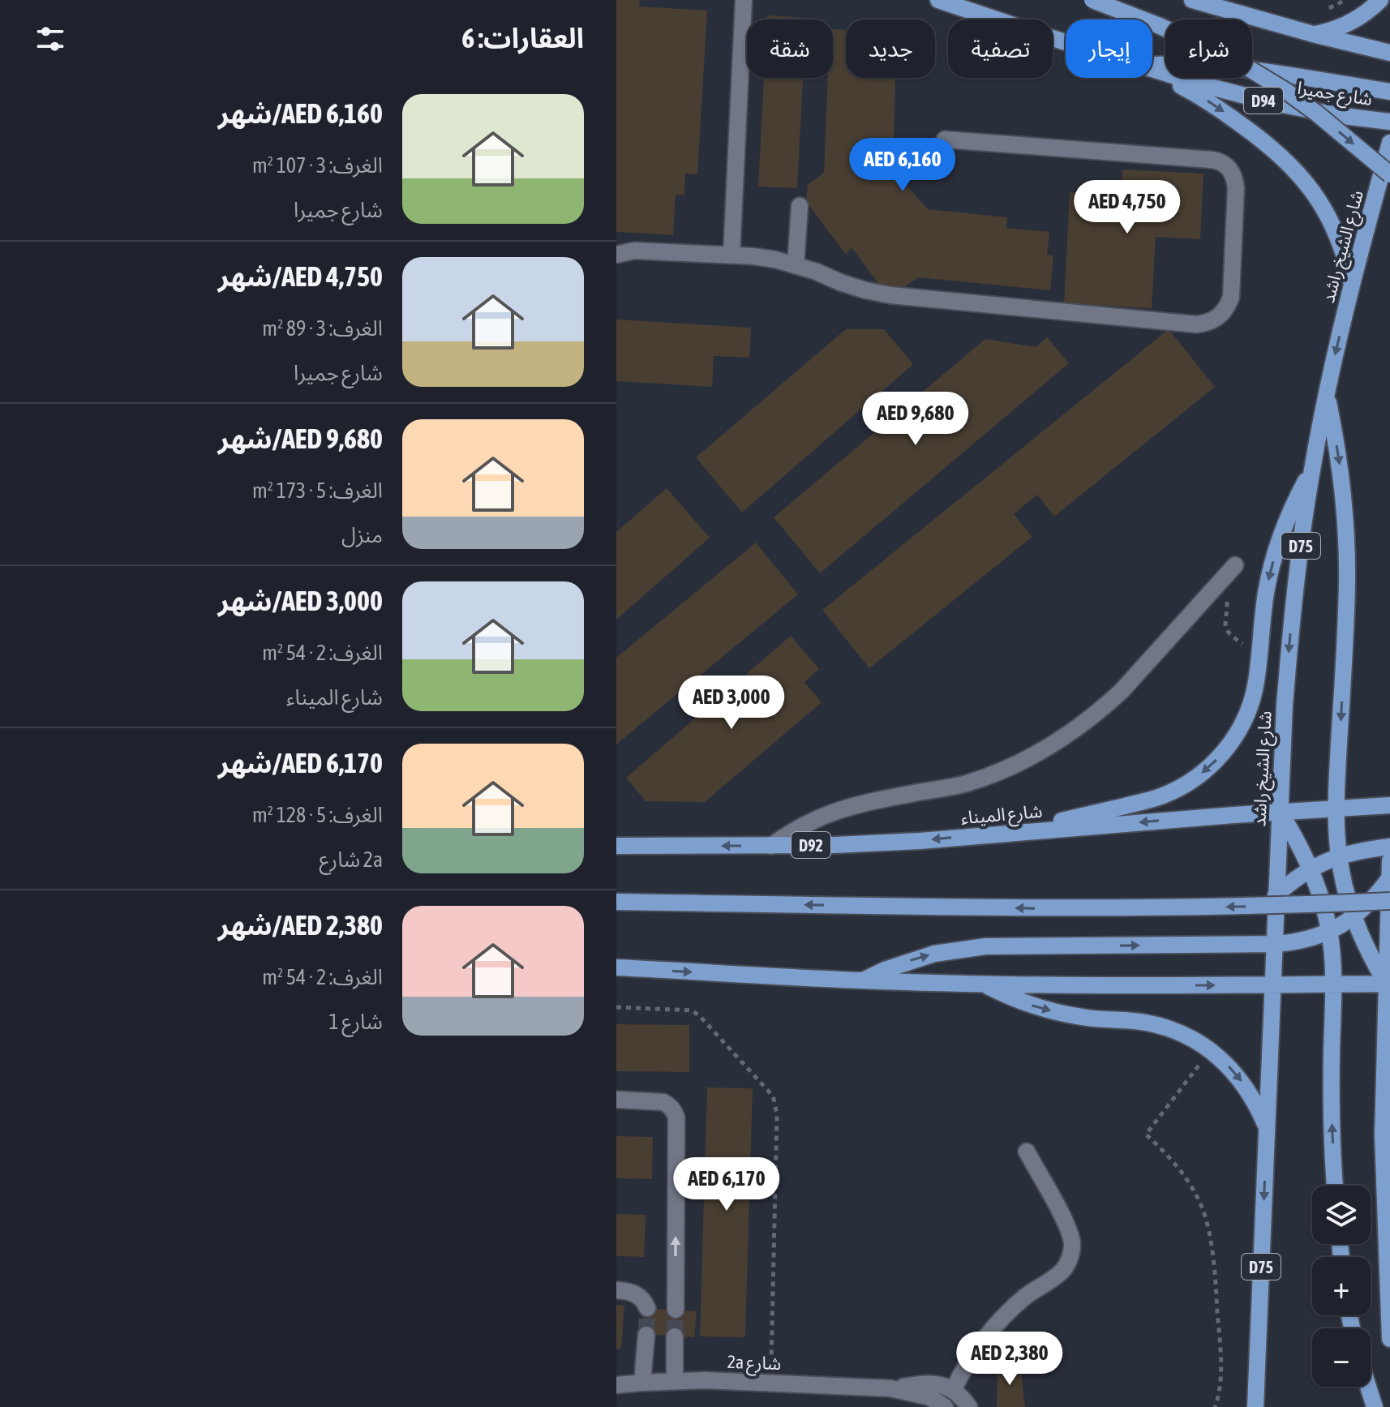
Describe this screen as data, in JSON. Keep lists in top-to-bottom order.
{
  "streets": {
    "main road": [
      "شارع جميرا",
      "D94",
      "شارع الشيخ راشد",
      "D75",
      "شارع الميناء",
      "D92"
    ],
    "street": ["2a شارع"]
  },
  "crossings": [
    ["شارع الشيخ راشد", "شارع الميناء"]
  ],
  "page": {
    "heading": "العقارات: 6",
    "chip": [
      "شراء",
      "إيجار",
      "تصفية",
      "جديد",
      "شقة"
    ],
    "list": [
      {
        "name": "AED 6,160/شهر",
        "note": "الغرف: 3 · 107 m² · شارع جميرا"
      },
      {
        "name": "AED 4,750/شهر",
        "note": "الغرف: 3 · 89 m² · شارع جميرا"
      },
      {
        "name": "AED 9,680/شهر",
        "note": "الغرف: 5 · 173 m² · منزل"
      },
      {
        "name": "AED 3,000/شهر",
        "note": "الغرف: 2 · 54 m² · شارع الميناء"
      },
      {
        "name": "AED 6,170/شهر",
        "note": "الغرف: 5 · 128 m² · 2a شارع"
      },
      {
        "name": "AED 2,380/شهر",
        "note": "الغرف: 2 · 54 m² · شارع 1"
      }
    ],
    "price": [
      "AED 6,160",
      "AED 4,750",
      "AED 9,680",
      "AED 3,000",
      "AED 6,170",
      "AED 2,380"
    ],
    "map_buttons": ["+", "−"]
  }
}
